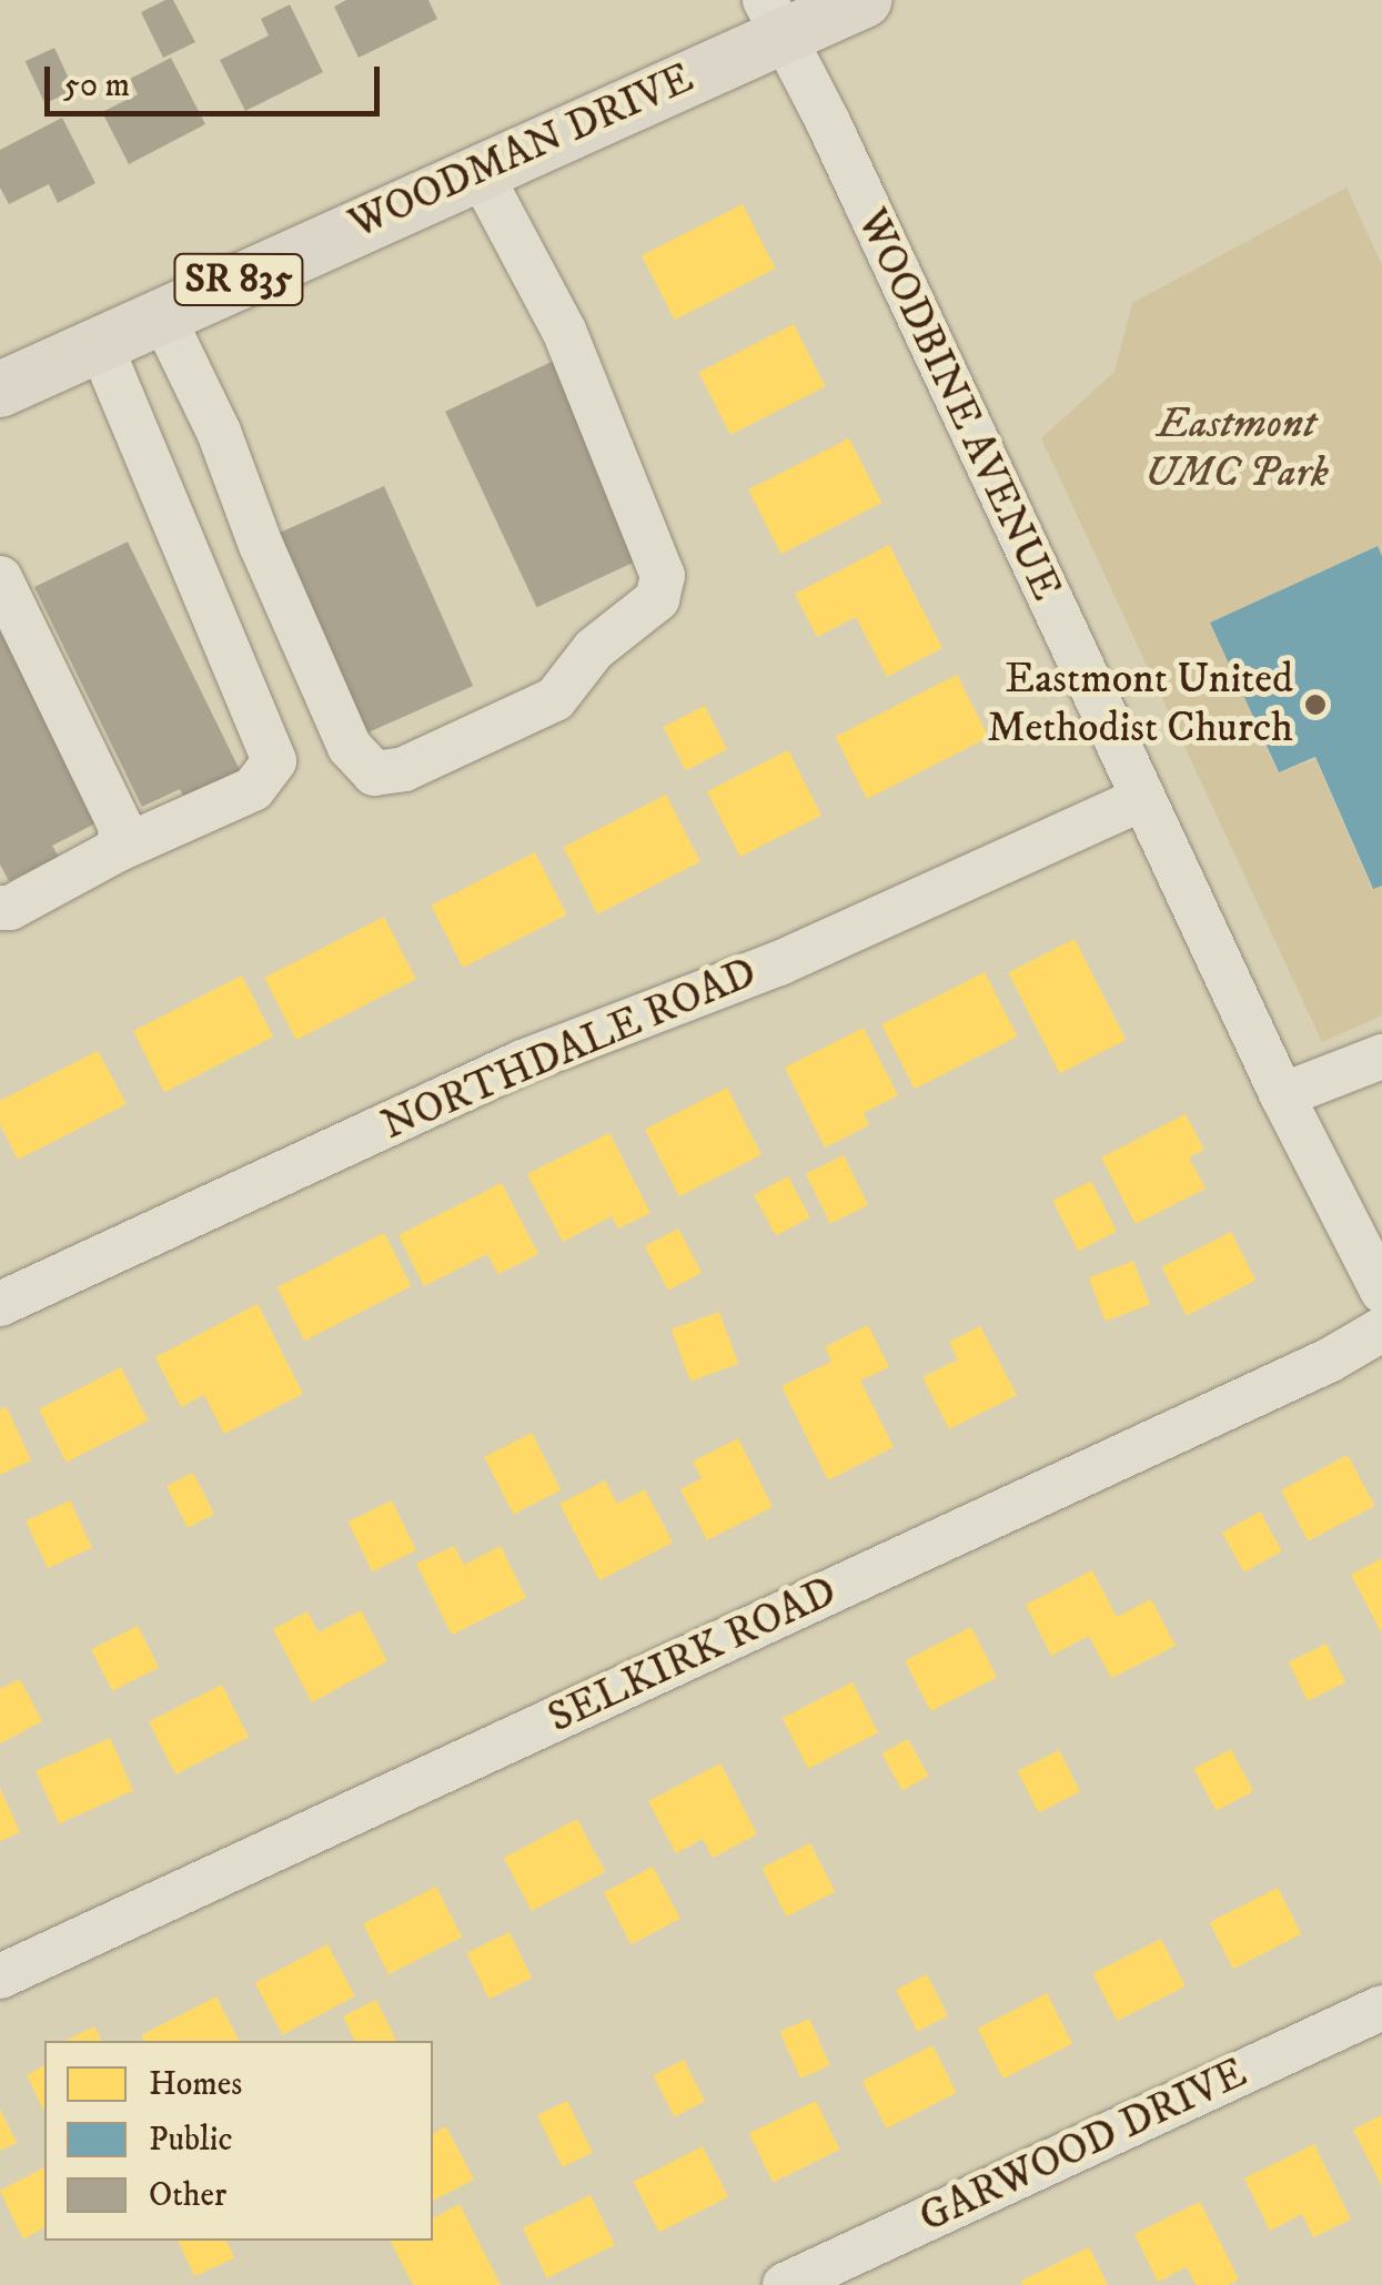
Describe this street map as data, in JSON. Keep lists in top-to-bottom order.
{
  "streets": {
    "main road": ["WOODMAN DRIVE", "SR 835"],
    "street": [
      "WOODBINE AVENUE",
      "NORTHDALE ROAD",
      "SELKIRK ROAD",
      "GARWOOD DRIVE"
    ]
  },
  "crossings": [
    ["WOODMAN DRIVE", "WOODBINE AVENUE"],
    ["WOODBINE AVENUE", "NORTHDALE ROAD"]
  ],
  "parks": ["Eastmont UMC Park"],
  "places": ["Eastmont United Methodist Church"],
  "legend": ["Homes", "Public", "Other"],
  "scale_bar": "50 m"
}
